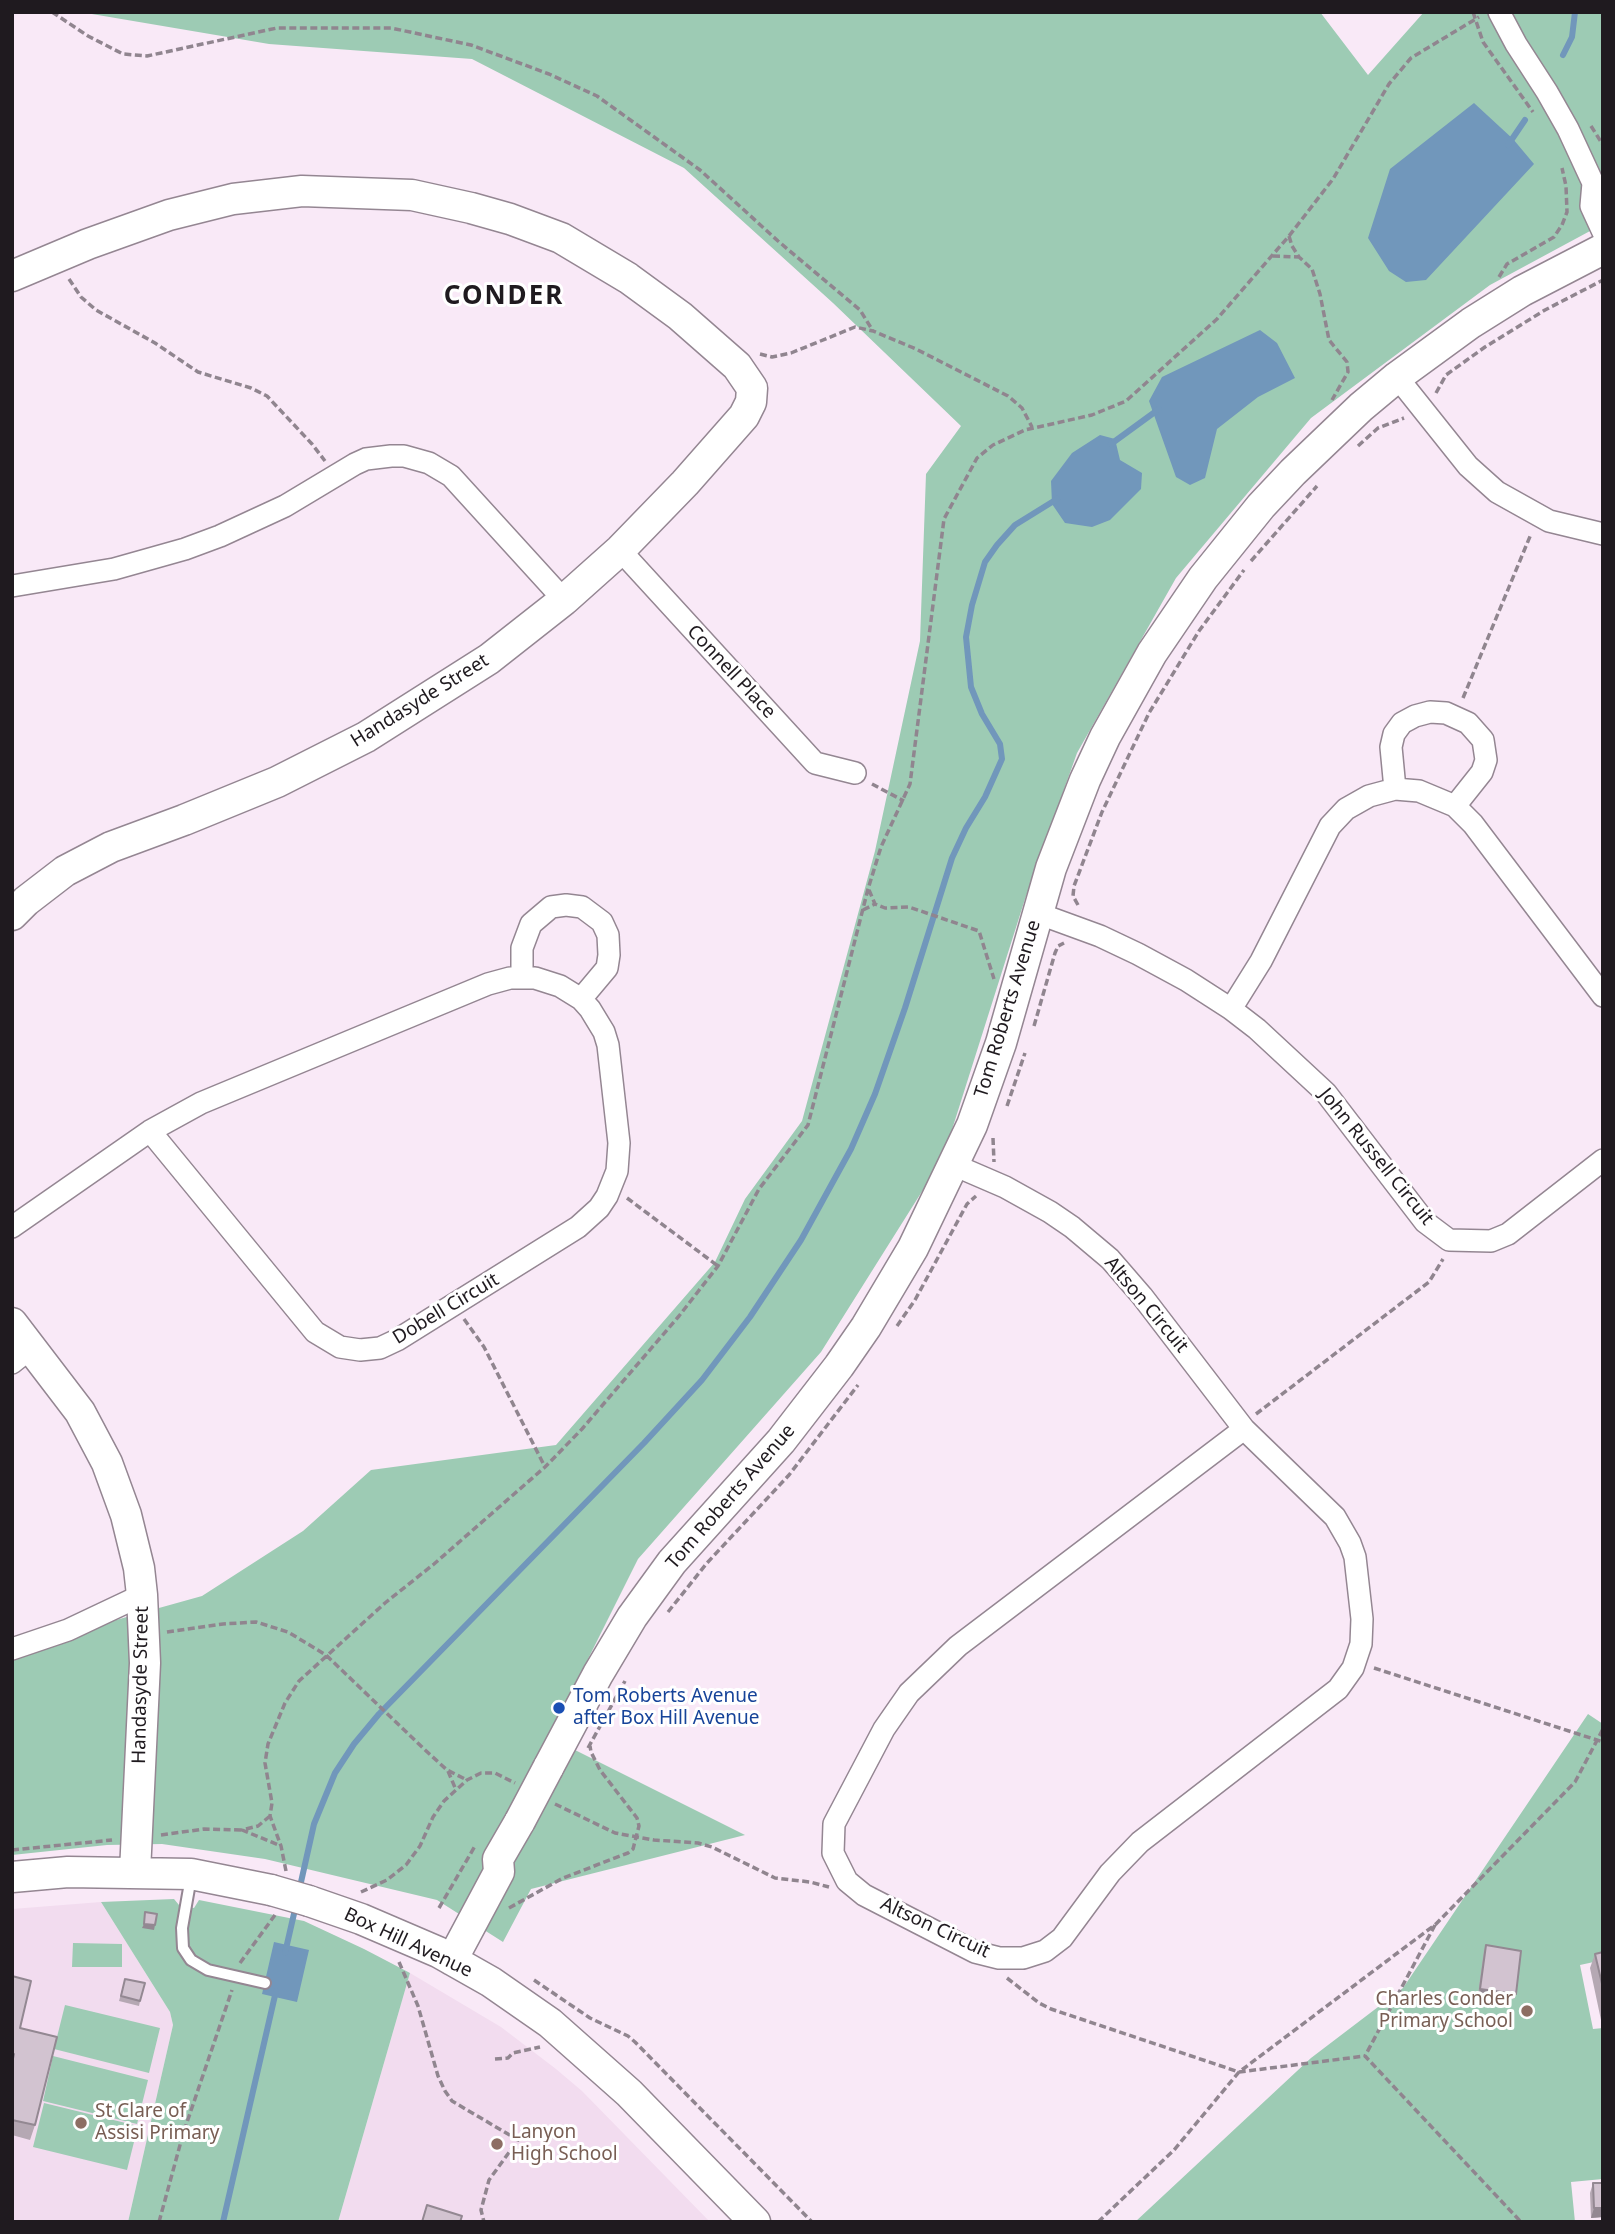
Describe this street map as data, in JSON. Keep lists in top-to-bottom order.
{
  "streets": {
    "street": [
      "Connell Place",
      "Handasyde Street",
      "Tom Roberts Avenue",
      "John Russell Circuit",
      "Altson Circuit",
      "Dobell Circuit",
      "Box Hill Avenue"
    ]
  },
  "crossings": [
    ["Connell Place", "Handasyde Street"],
    ["Handasyde Street", "Box Hill Avenue"],
    ["Tom Roberts Avenue", "John Russell Circuit"],
    ["Tom Roberts Avenue", "Altson Circuit"],
    ["Tom Roberts Avenue", "Box Hill Avenue"]
  ],
  "districts": ["CONDER"],
  "places": [
    "Tom Roberts Avenue after Box Hill Avenue",
    "Charles Conder Primary School",
    "St Clare of Assisi Primary",
    "Lanyon High School"
  ]
}
